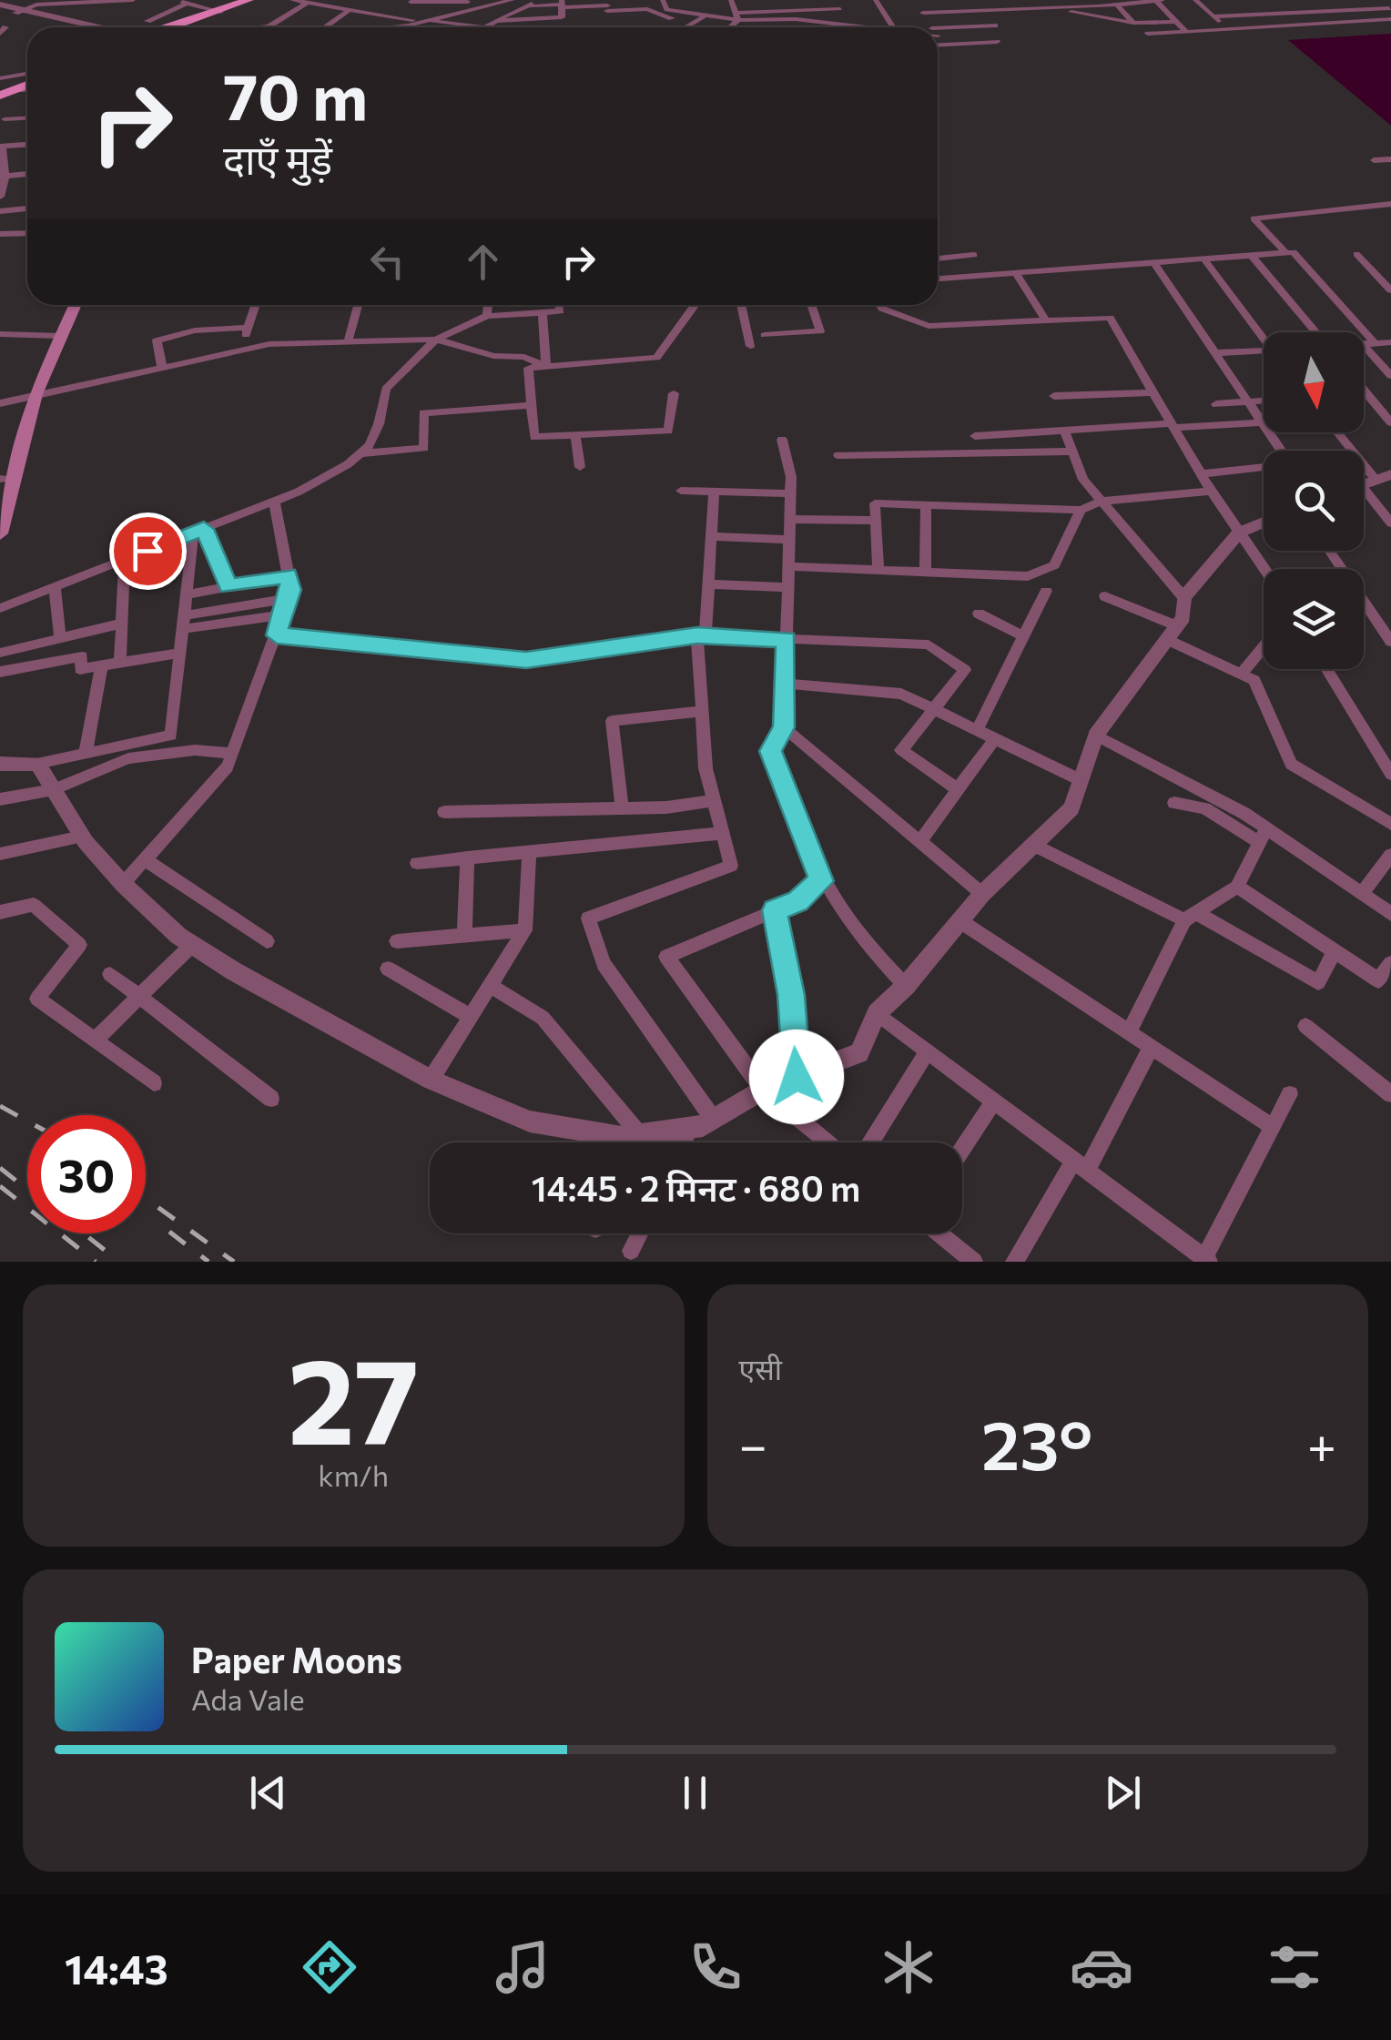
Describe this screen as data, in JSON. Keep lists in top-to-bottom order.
{
  "north": "bottom",
  "page": {
    "turn": ["70 m", "दाएँ मुड़ें"],
    "limit": "30",
    "trip": "14:45 · 2 मिनट · 680 m",
    "tile": [
      ["27", "km/h"],
      "एसी"
    ],
    "heat": ["−", "23°", "+"],
    "song": ["Paper Moons", "Ada Vale"],
    "tabs": "14:43"
  }
}
